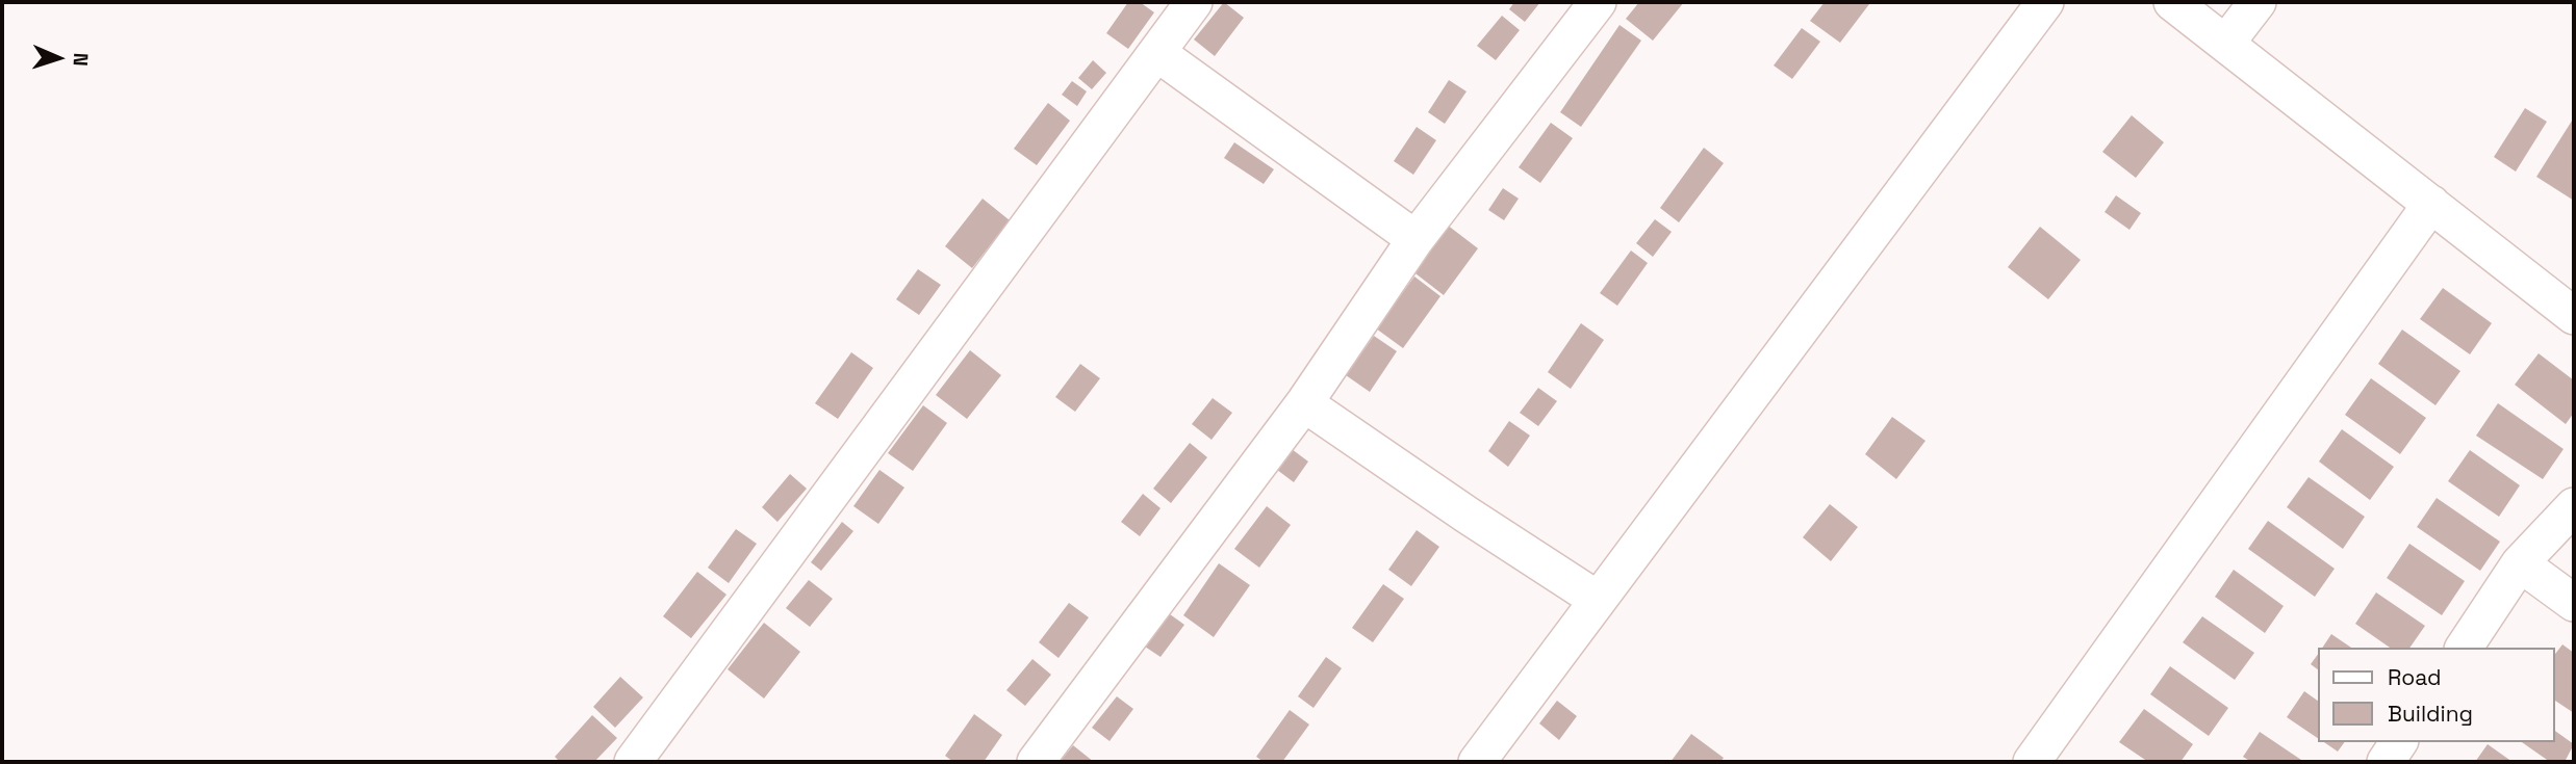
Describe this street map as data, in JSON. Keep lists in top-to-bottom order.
{
  "legend": ["Road", "Building"],
  "north": "right"
}
